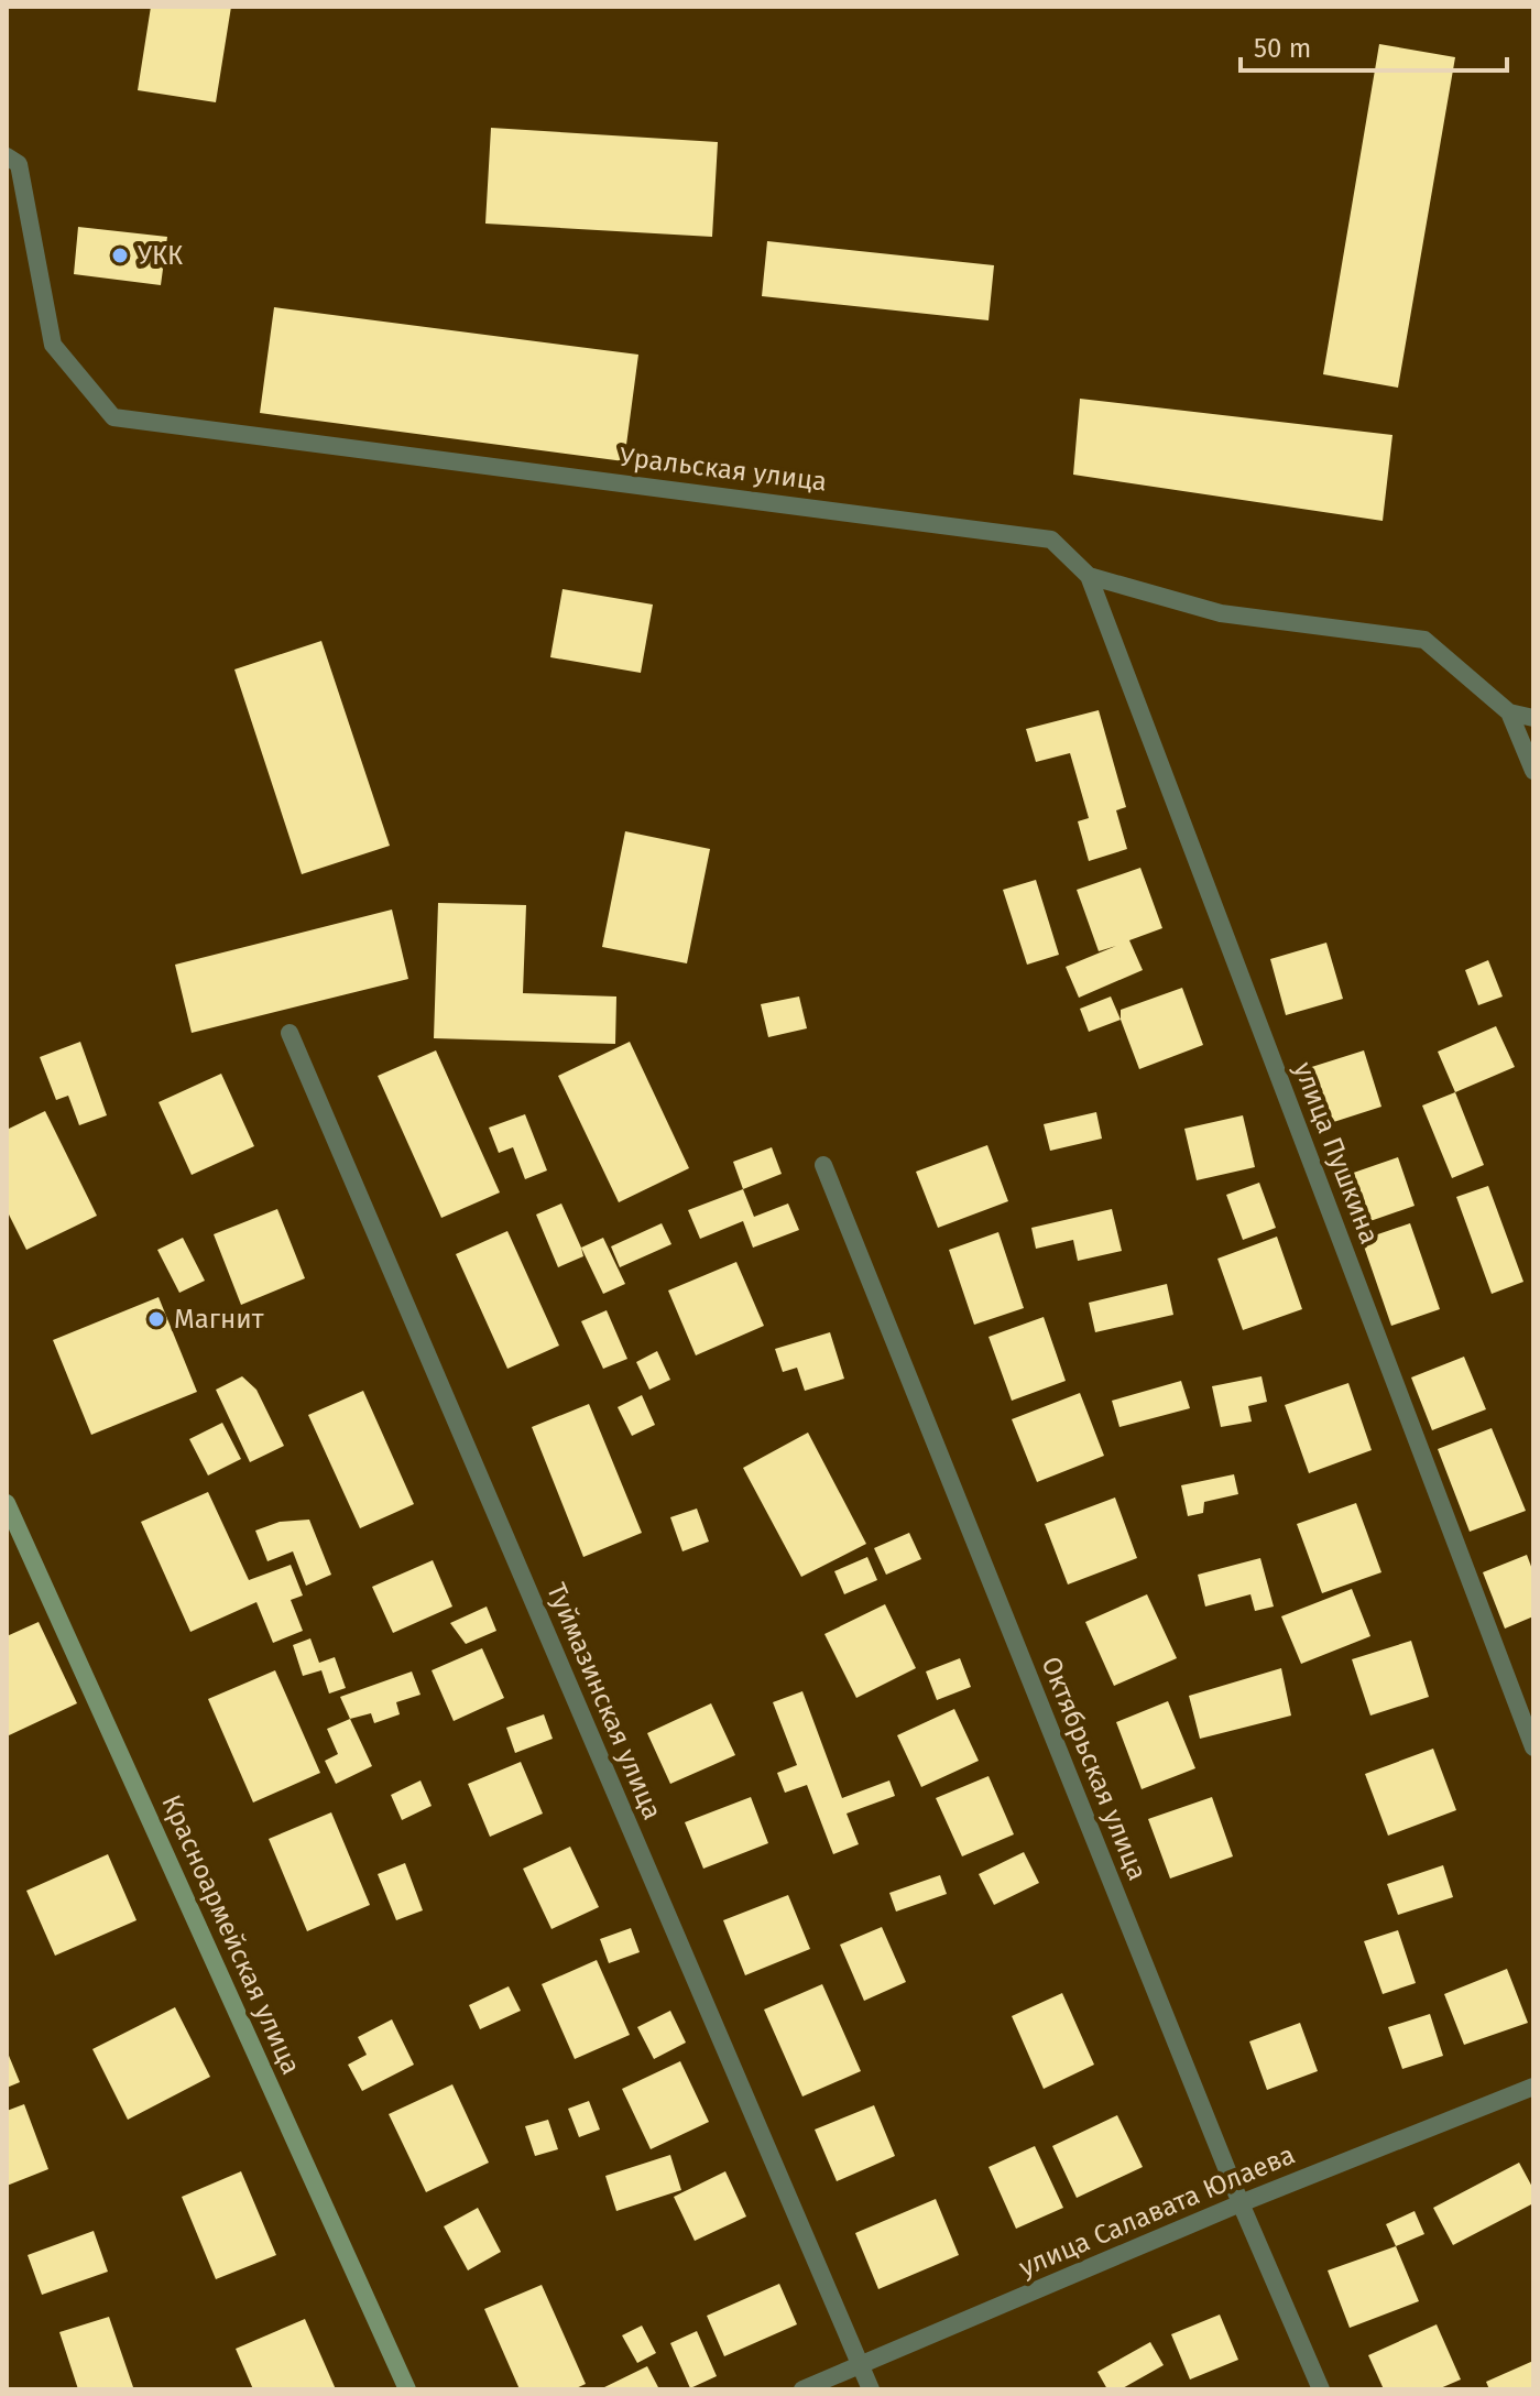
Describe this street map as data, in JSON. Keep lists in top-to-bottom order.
{
  "streets": {
    "main road": ["Красноармейская улица"],
    "street": [
      "Уральская улица",
      "улица Пушкина",
      "Туймазинская улица",
      "Октябрьская улица",
      "улица Салавата Юлаева"
    ]
  },
  "crossings": [
    ["Уральская улица", "улица Пушкина"],
    ["Туймазинская улица", "улица Салавата Юлаева"],
    ["Октябрьская улица", "улица Салавата Юлаева"]
  ],
  "places": ["УКК", "Магнит"],
  "scale_bar": "50 m"
}
